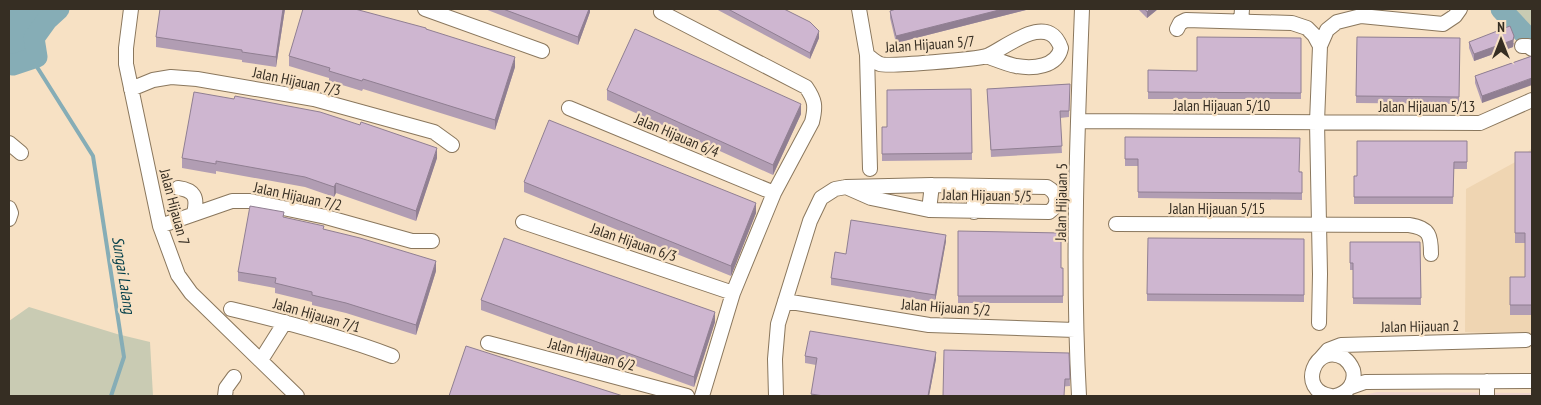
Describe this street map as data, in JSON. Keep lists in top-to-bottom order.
{
  "streets": {
    "street": [
      "Jalan Hijauan 5/7",
      "Jalan Hijauan 7/3",
      "Jalan Hijauan 5/10",
      "Jalan Hijauan 5/13",
      "Jalan Hijauan 6/4",
      "Jalan Hijauan 5/5",
      "Jalan Hijauan 7/2",
      "Jalan Hijauan 5",
      "Jalan Hijauan 7",
      "Jalan Hijauan 5/15",
      "Jalan Hijauan 6/3",
      "Jalan Hijauan 5/2",
      "Jalan Hijauan 7/1",
      "Jalan Hijauan 2",
      "Jalan Hijauan 6/2"
    ]
  },
  "crossings": [
    ["Jalan Hijauan 7/3", "Jalan Hijauan 7"],
    ["Jalan Hijauan 5/10", "Jalan Hijauan 5/13"],
    ["Jalan Hijauan 5/10", "Jalan Hijauan 5"],
    ["Jalan Hijauan 5/5", "Jalan Hijauan 5/2"],
    ["Jalan Hijauan 7/2", "Jalan Hijauan 7"],
    ["Jalan Hijauan 5", "Jalan Hijauan 5/2"]
  ],
  "water": ["Sungai Lalang"],
  "north": "top"
}
